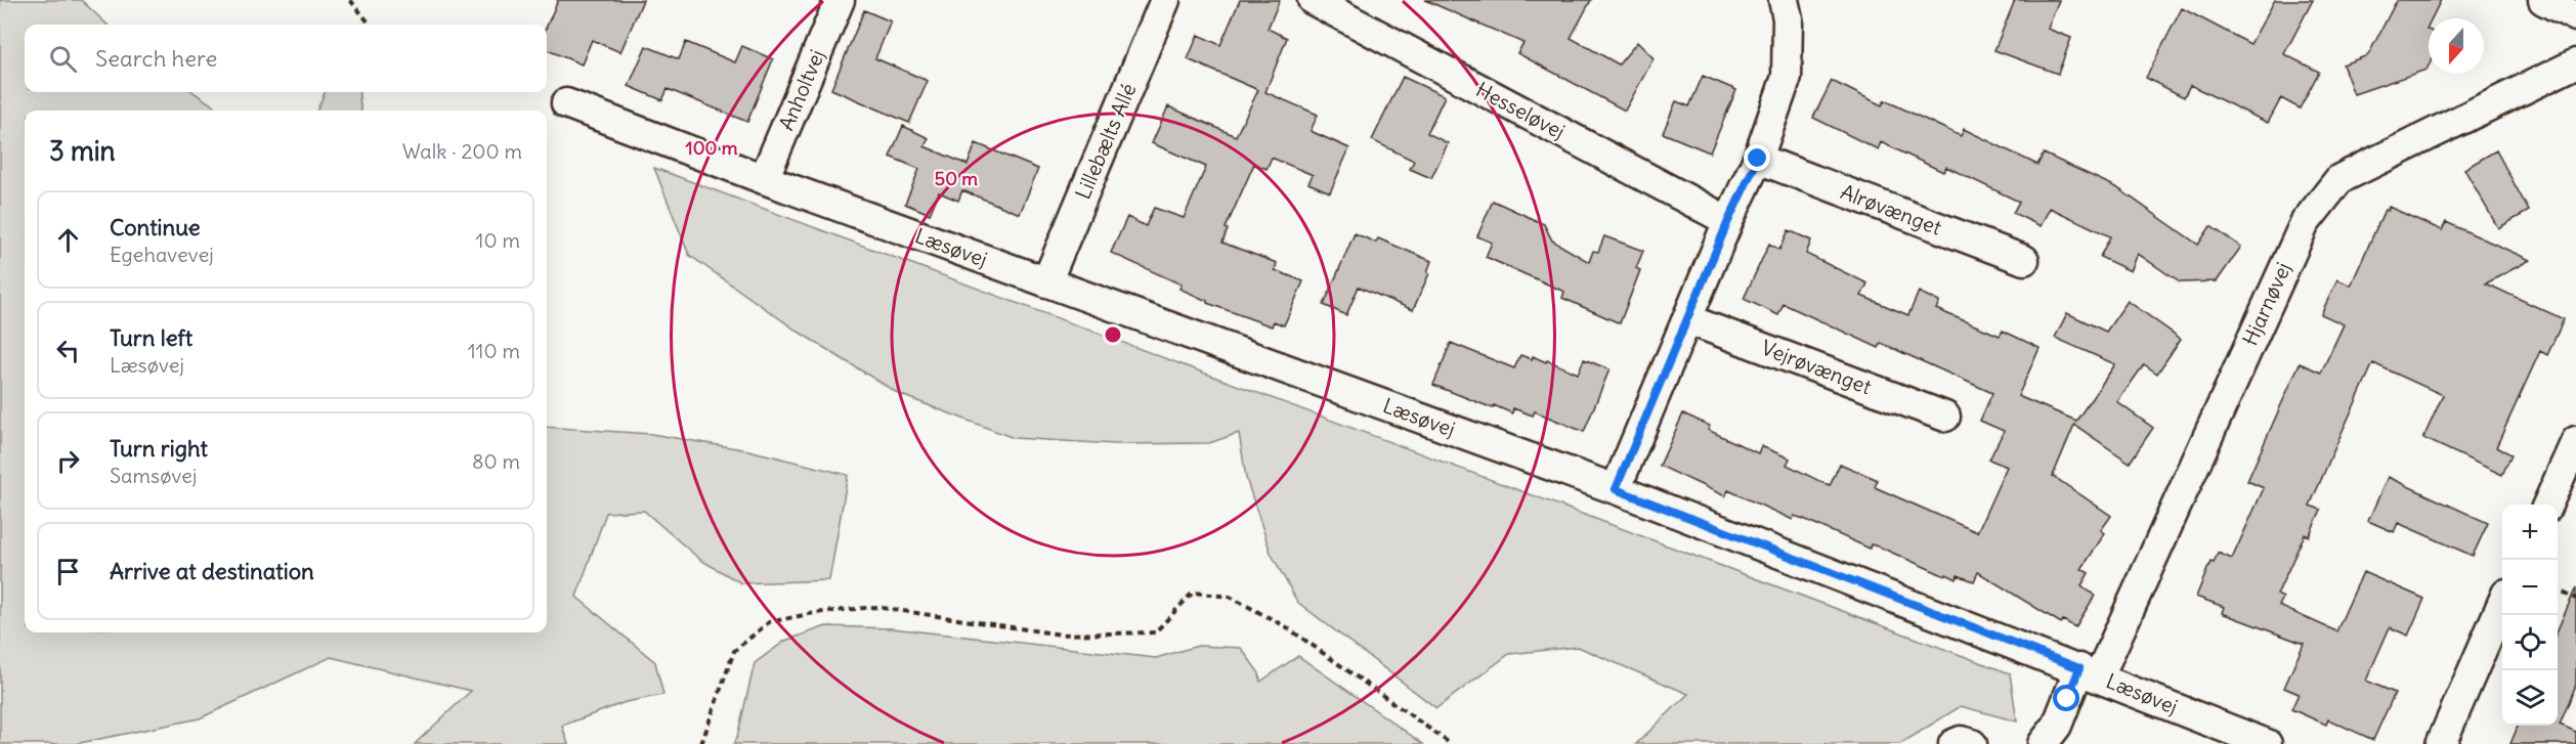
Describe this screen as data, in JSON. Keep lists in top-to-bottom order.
{
  "streets": {
    "street": [
      "Anholtvej",
      "Hesseløvej",
      "Lillebælts Allé",
      "Alrøvænget",
      "Læsøvej",
      "Hjarnøvej",
      "Vejrøvænget"
    ]
  },
  "crossings": [
    ["Anholtvej", "Læsøvej"],
    ["Lillebælts Allé", "Læsøvej"],
    ["Læsøvej", "Hjarnøvej"]
  ],
  "north": "bottom",
  "page": {
    "search": "Search here",
    "heading": ["3 min", "Walk · 200 m"],
    "list": [
      ["Continue", "Egehavevej", "10 m"],
      ["Turn left", "Læsøvej", "110 m"],
      ["Turn right", "Samsøvej", "80 m"],
      "Arrive at destination"
    ],
    "map_buttons": ["+", "−"]
  },
  "rings": ["100 m", "50 m"]
}
